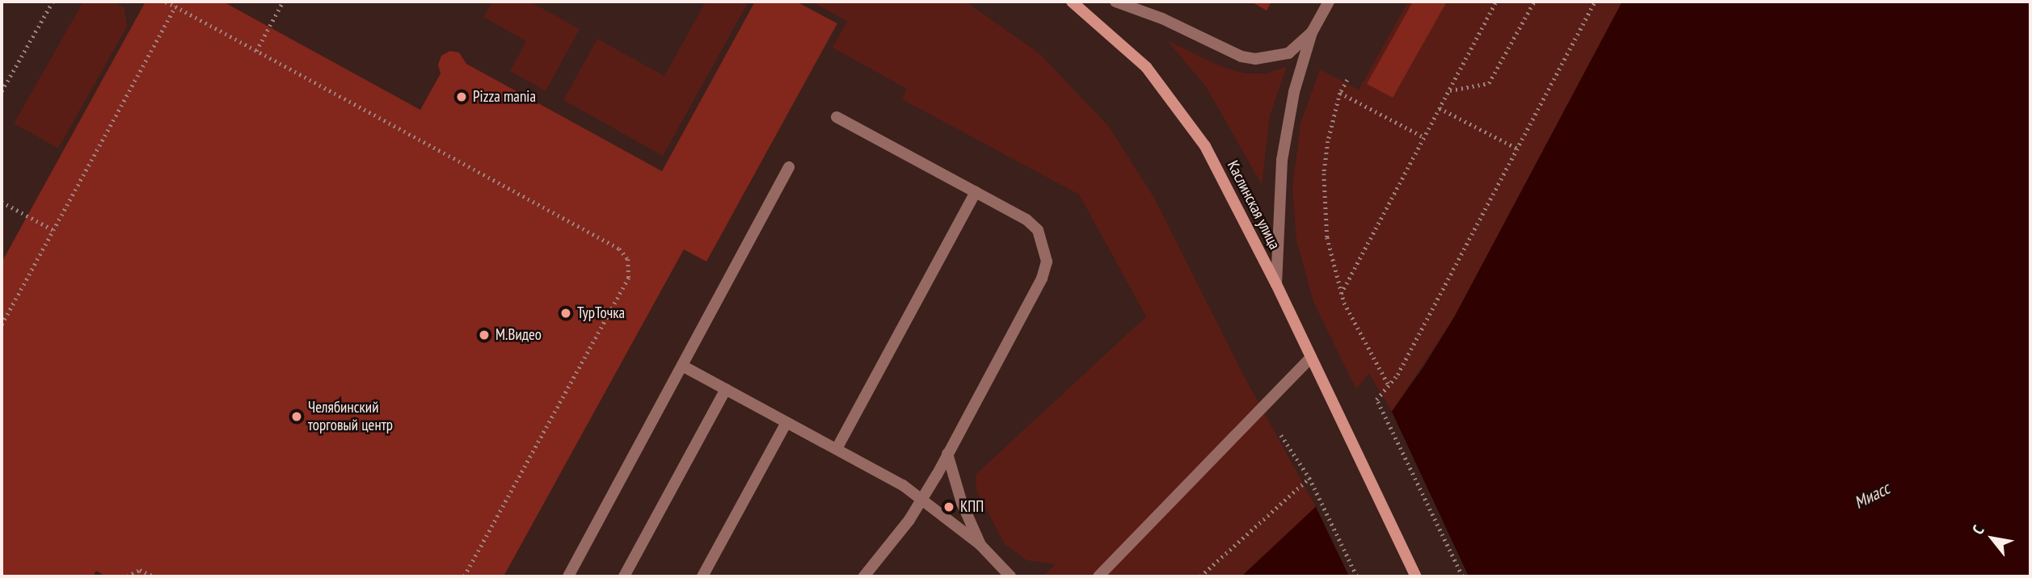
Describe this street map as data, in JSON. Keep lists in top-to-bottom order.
{
  "streets": {
    "main road": ["Каслинская улица"]
  },
  "water": ["Миасс"],
  "places": [
    "Pizza mania",
    "ТурТочка",
    "М.Видео",
    "Челябинский торговый центр",
    "КПП"
  ],
  "north": "top left"
}
